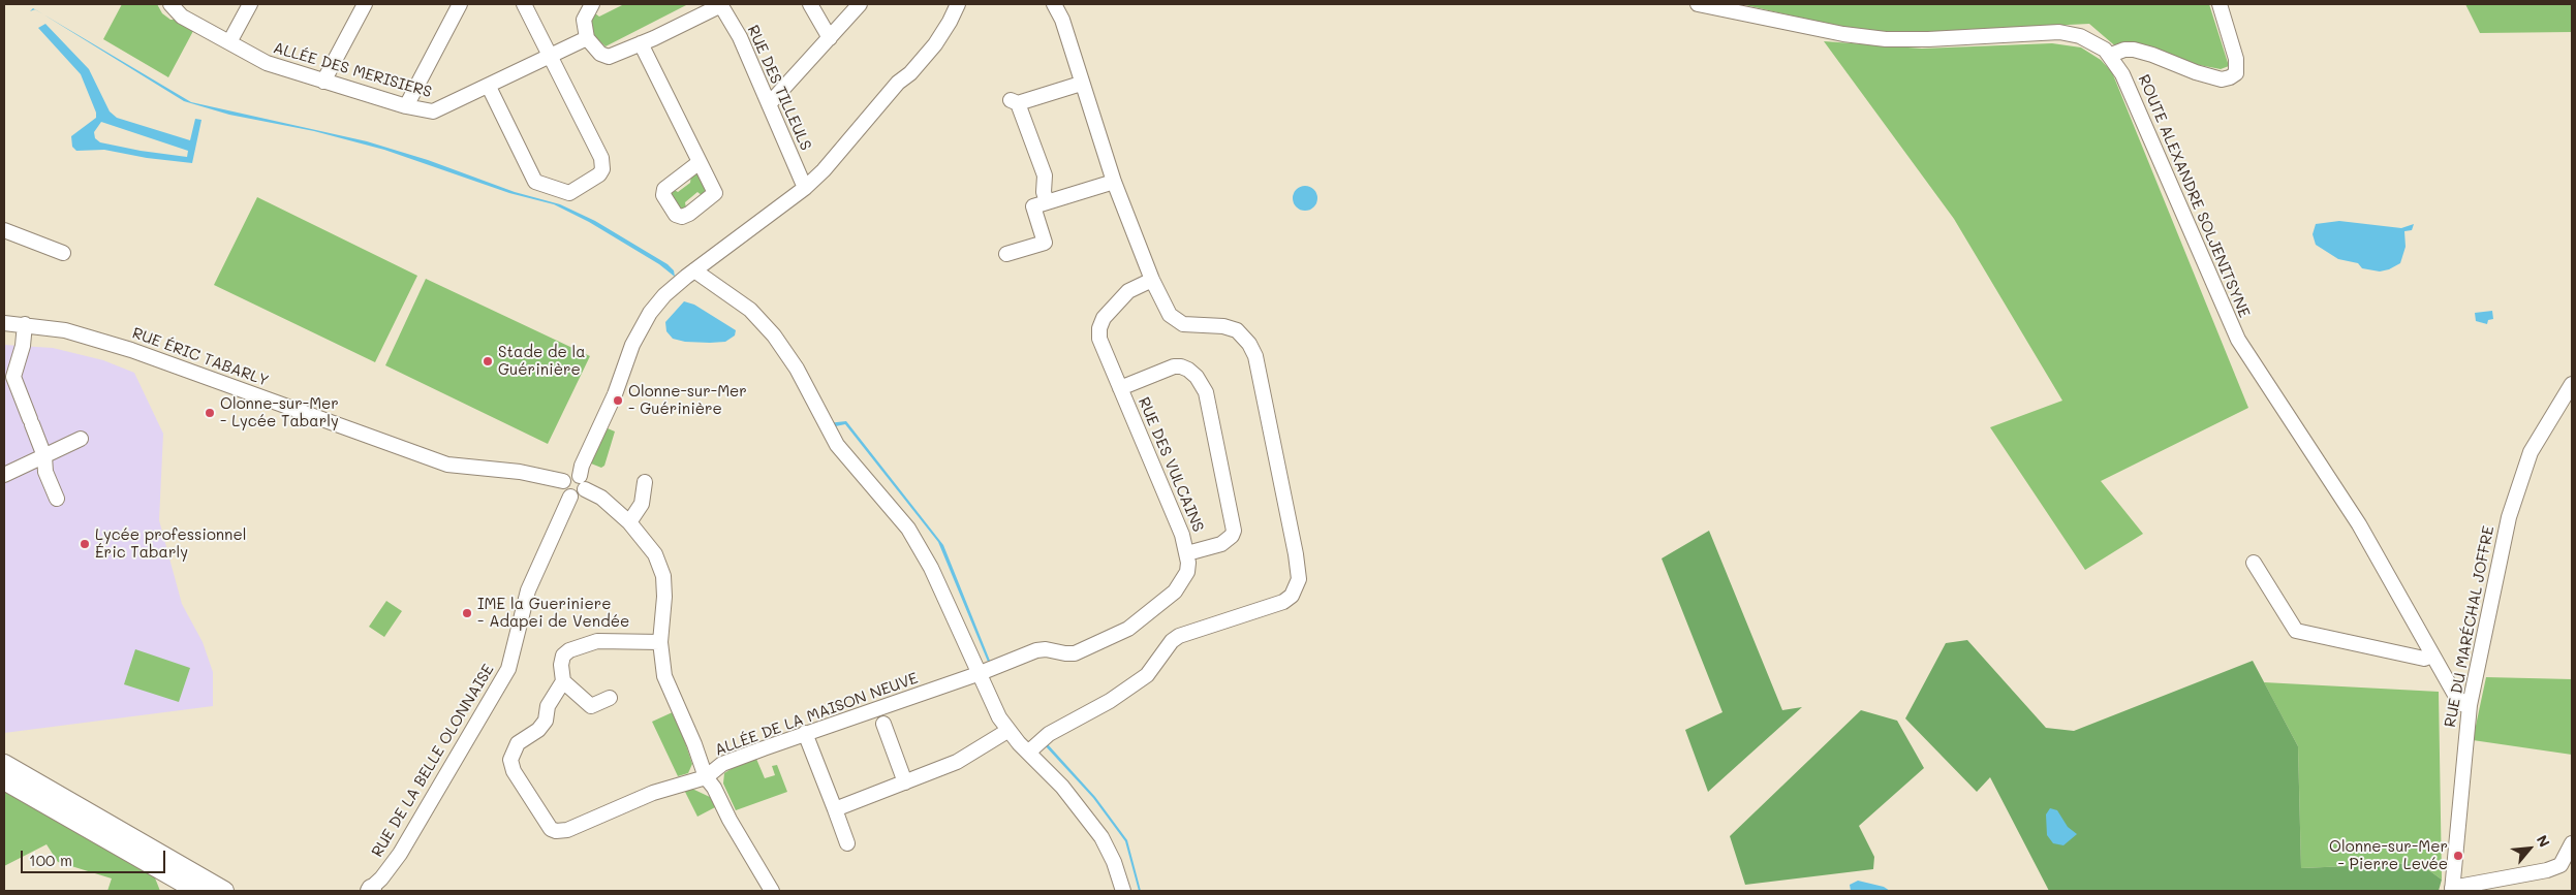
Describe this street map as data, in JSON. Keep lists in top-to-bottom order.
{
  "streets": {
    "street": [
      "ALLÉE DES MERISIERS",
      "RUE DES TILLEULS",
      "ROUTE ALEXANDRE SOLJENITSYNE",
      "RUE ÉRIC TABARLY",
      "RUE DES VULCAINS",
      "RUE DU MARÉCHAL JOFFRE",
      "ALLÉE DE LA MAISON NEUVE",
      "RUE DE LA BELLE OLONNAISE"
    ]
  },
  "crossings": [
    ["ROUTE ALEXANDRE SOLJENITSYNE", "RUE DU MARÉCHAL JOFFRE"],
    ["RUE ÉRIC TABARLY", "RUE DE LA BELLE OLONNAISE"],
    ["RUE DES VULCAINS", "ALLÉE DE LA MAISON NEUVE"]
  ],
  "places": [
    "Stade de la Guérinière",
    "Olonne-sur-Mer - Guérinière",
    "Olonne-sur-Mer - Lycée Tabarly",
    "Lycée professionnel Éric Tabarly",
    "IME la Gueriniere - Adapei de Vendée",
    "Olonne-sur-Mer - Pierre Levée"
  ],
  "scale_bar": "100 m",
  "north": "top right"
}
